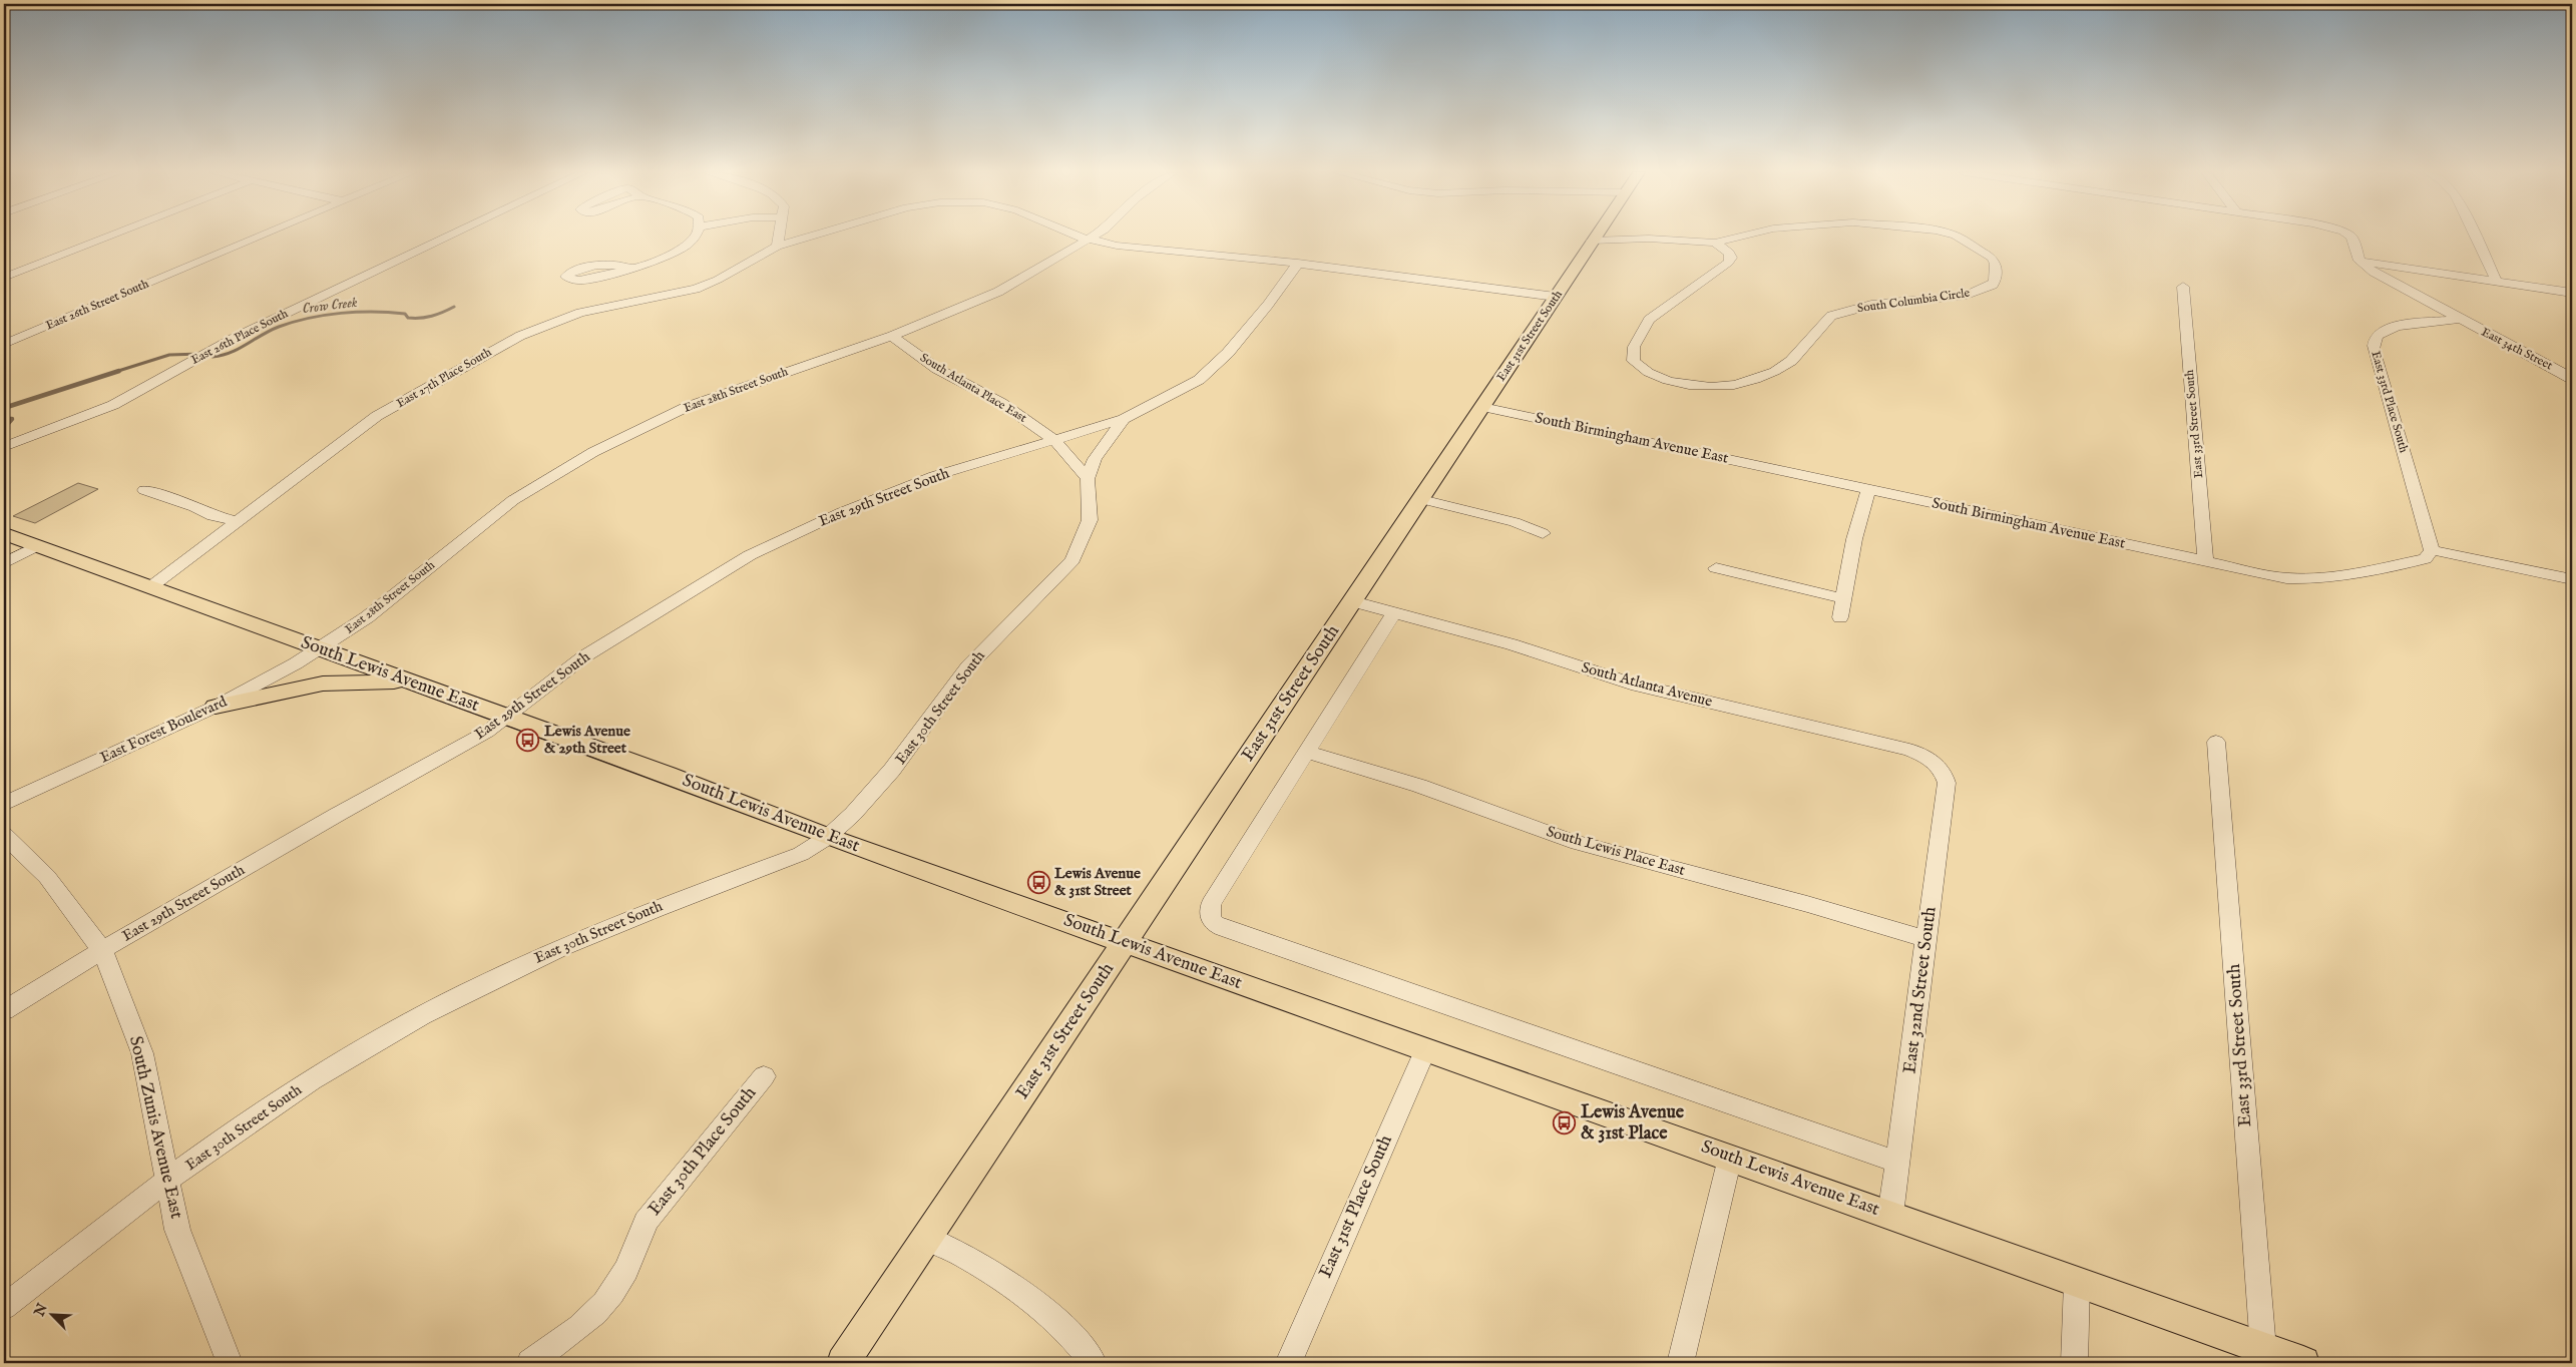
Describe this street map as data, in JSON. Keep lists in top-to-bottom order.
{
  "streets": {
    "main road": ["East 31st Street South", "South Lewis Avenue East"],
    "street": [
      "South Columbia Circle",
      "East 26th Street South",
      "East 26th Place South",
      "East 34th Street",
      "East 27th Place South",
      "South Atlanta Place East",
      "East 28th Street South",
      "East 33rd Place South",
      "East 33rd Street South",
      "South Birmingham Avenue East",
      "East 29th Street South",
      "South Atlanta Avenue",
      "East 30th Street South",
      "East Forest Boulevard",
      "South Lewis Place East",
      "East 32nd Street South",
      "South Zunis Avenue East",
      "East 30th Place South",
      "East 31st Place South"
    ]
  },
  "crossings": [
    ["South Columbia Circle", "East 31st Street South"],
    ["East 31st Street South", "South Birmingham Avenue East"],
    ["East 31st Street South", "South Lewis Avenue East"],
    ["East 31st Street South", "South Atlanta Avenue"],
    ["East 34th Street", "East 33rd Place South"],
    ["East 27th Place South", "South Lewis Avenue East"],
    ["South Atlanta Place East", "East 28th Street South"],
    ["South Atlanta Place East", "East 29th Street South"],
    ["South Atlanta Place East", "East 30th Street South"],
    ["East 28th Street South", "South Lewis Avenue East"],
    ["East 28th Street South", "East Forest Boulevard"],
    ["East 33rd Place South", "South Birmingham Avenue East"],
    ["East 33rd Street South", "South Birmingham Avenue East"],
    ["East 33rd Street South", "South Lewis Avenue East"],
    ["East 29th Street South", "South Lewis Avenue East"],
    ["East 29th Street South", "East 30th Street South"],
    ["East 29th Street South", "South Zunis Avenue East"],
    ["South Lewis Avenue East", "East 30th Street South"],
    ["South Lewis Avenue East", "East Forest Boulevard"],
    ["South Lewis Avenue East", "East 32nd Street South"],
    ["South Lewis Avenue East", "East 31st Place South"],
    ["South Atlanta Avenue", "East 32nd Street South"],
    ["East 30th Street South", "South Zunis Avenue East"],
    ["South Lewis Place East", "East 32nd Street South"]
  ],
  "water": ["Crow Creek"],
  "places": {
    "bus stop": ["Lewis Avenue & 29th Street", "Lewis Avenue & 31st Street", "Lewis Avenue & 31st Place"]
  },
  "north": "top left"
}
